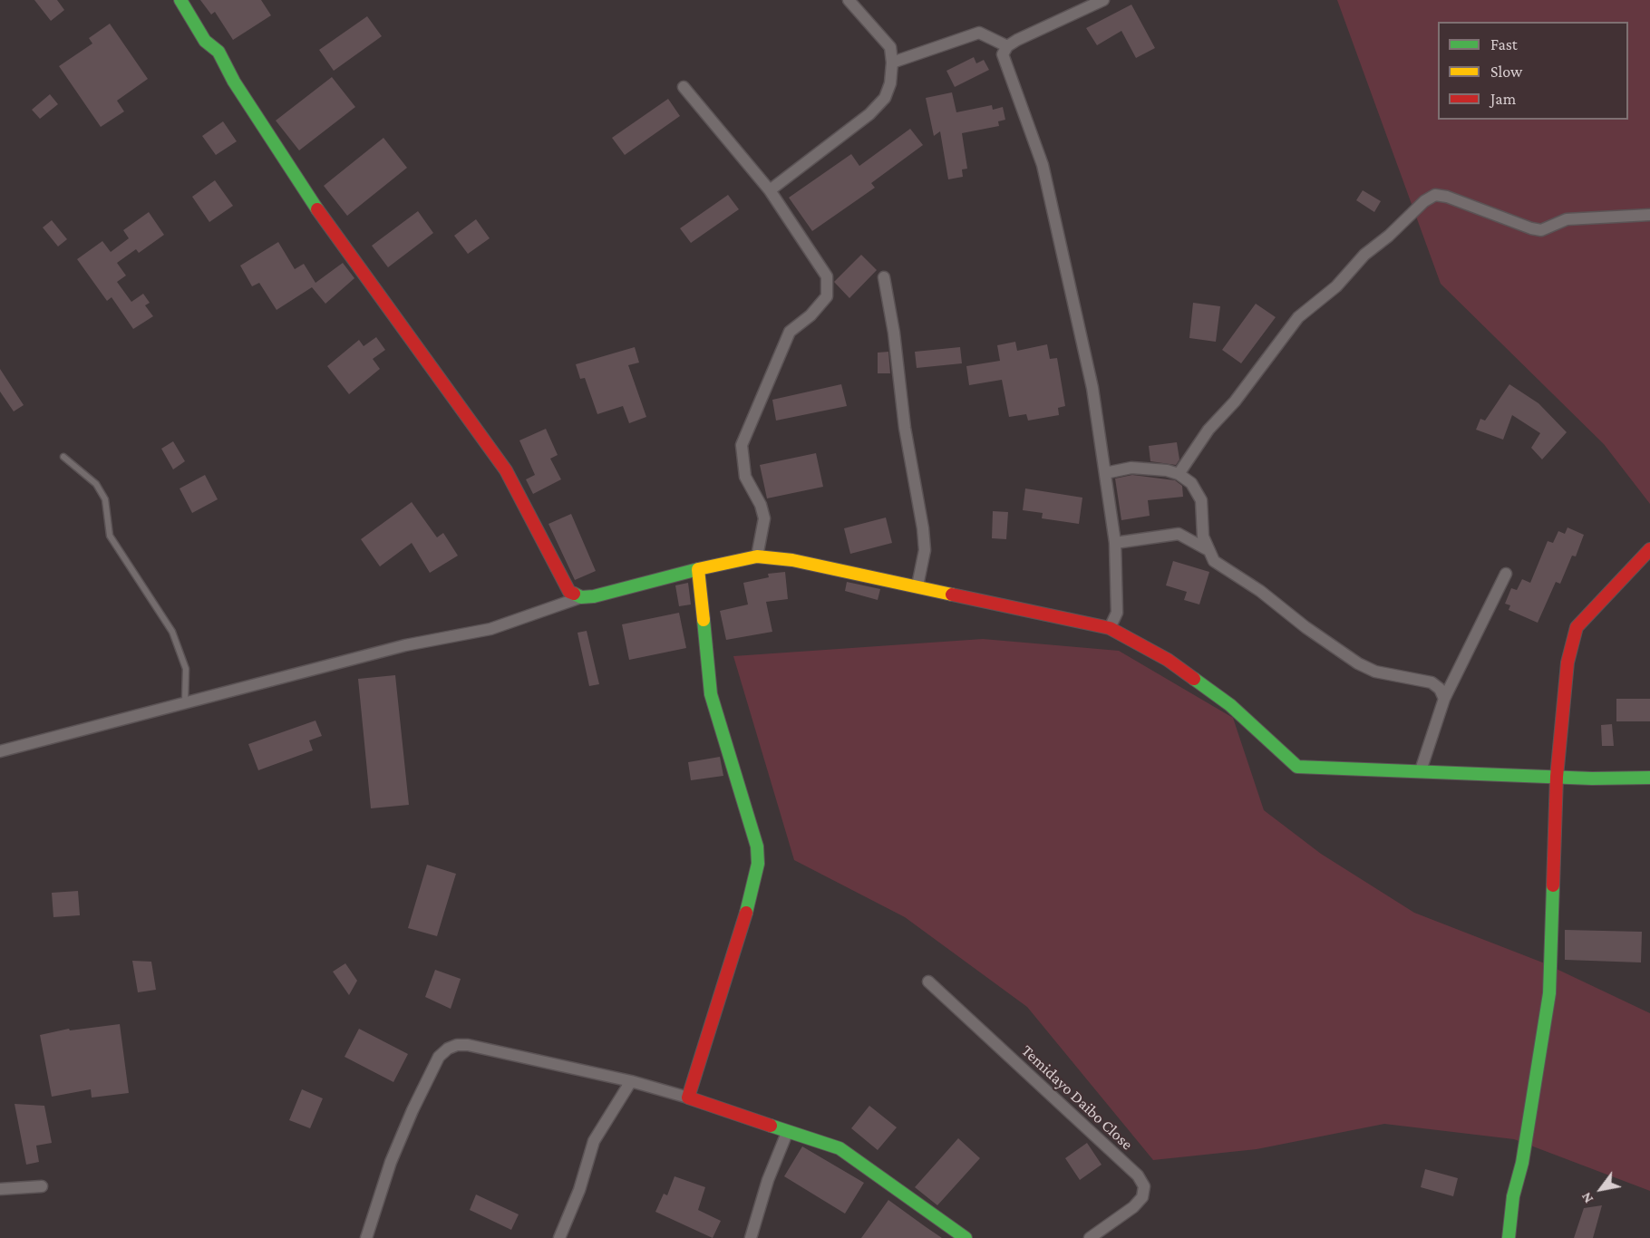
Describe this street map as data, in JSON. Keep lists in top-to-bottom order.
{
  "streets": {
    "street": ["Temidayo Daibo Close"]
  },
  "legend": ["Fast", "Slow", "Jam"],
  "north": "bottom left"
}
